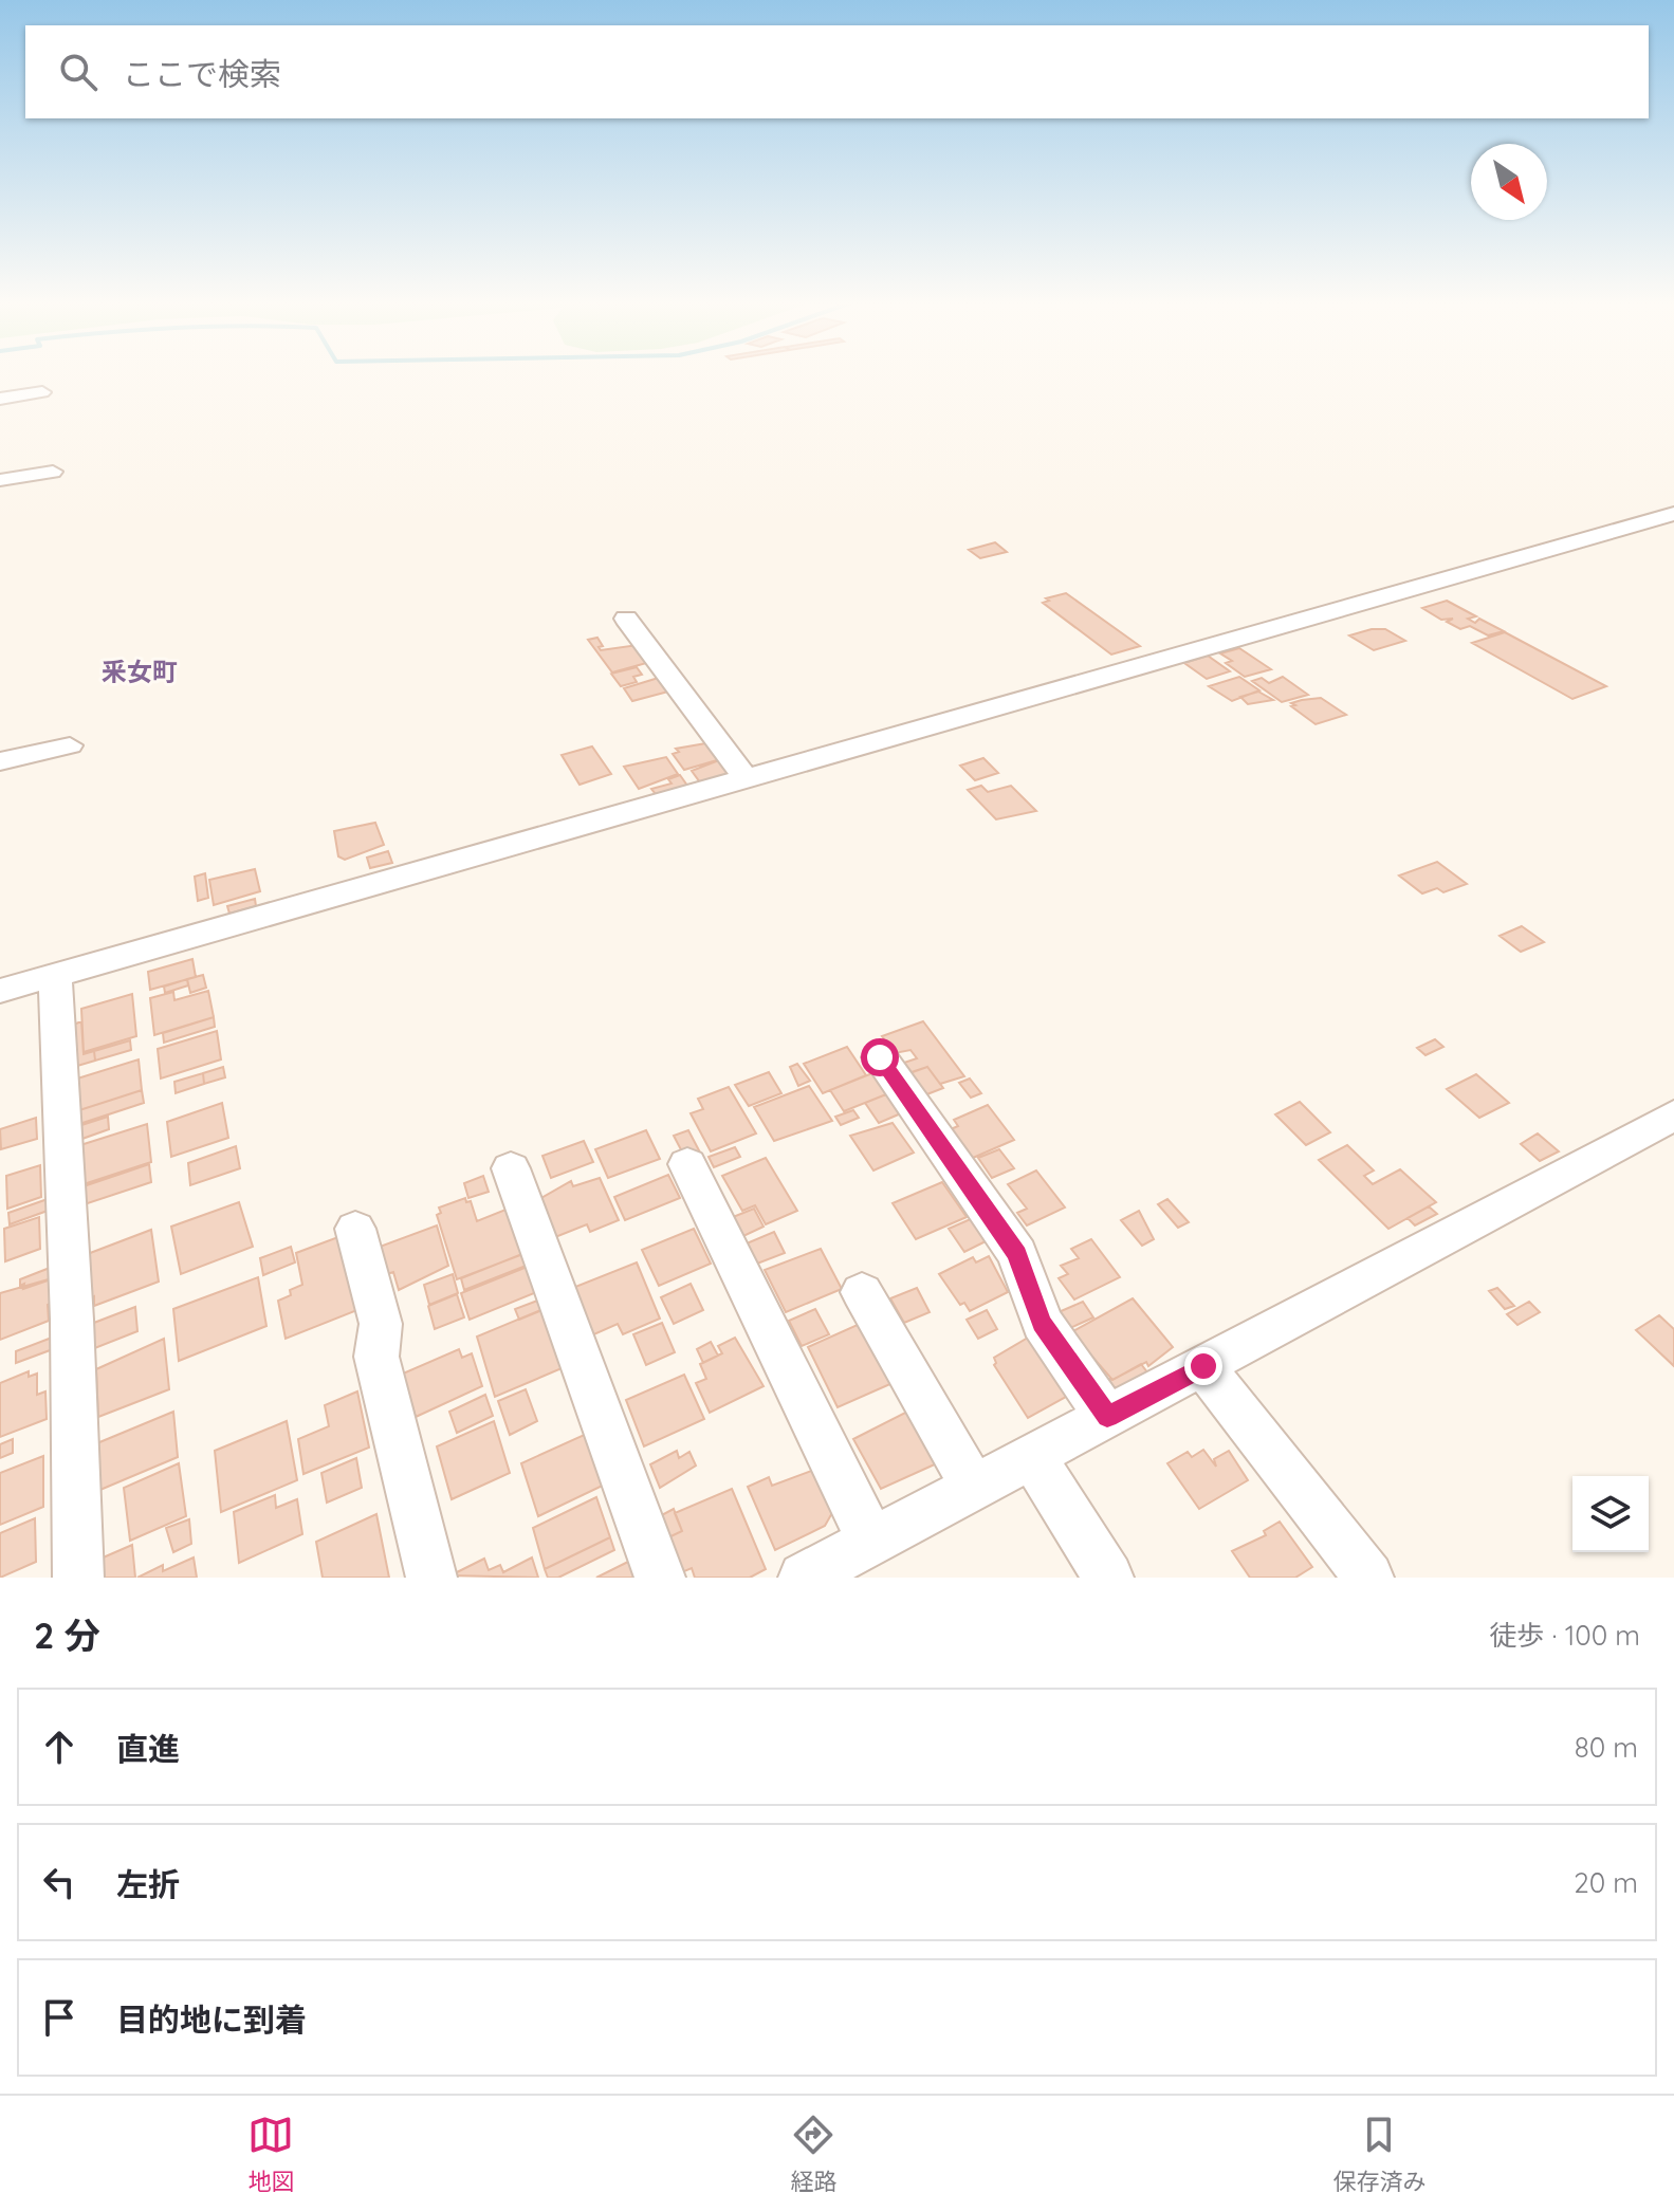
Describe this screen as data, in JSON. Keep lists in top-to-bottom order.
{
  "districts": ["釆女町"],
  "north": "bottom right",
  "page": {
    "search": "ここで検索",
    "heading": ["2 分", "徒歩 · 100 m"],
    "list": [
      ["直進", "80 m"],
      ["左折", "20 m"],
      "目的地に到着"
    ],
    "nav": ["地図", "経路", "保存済み"]
  }
}
